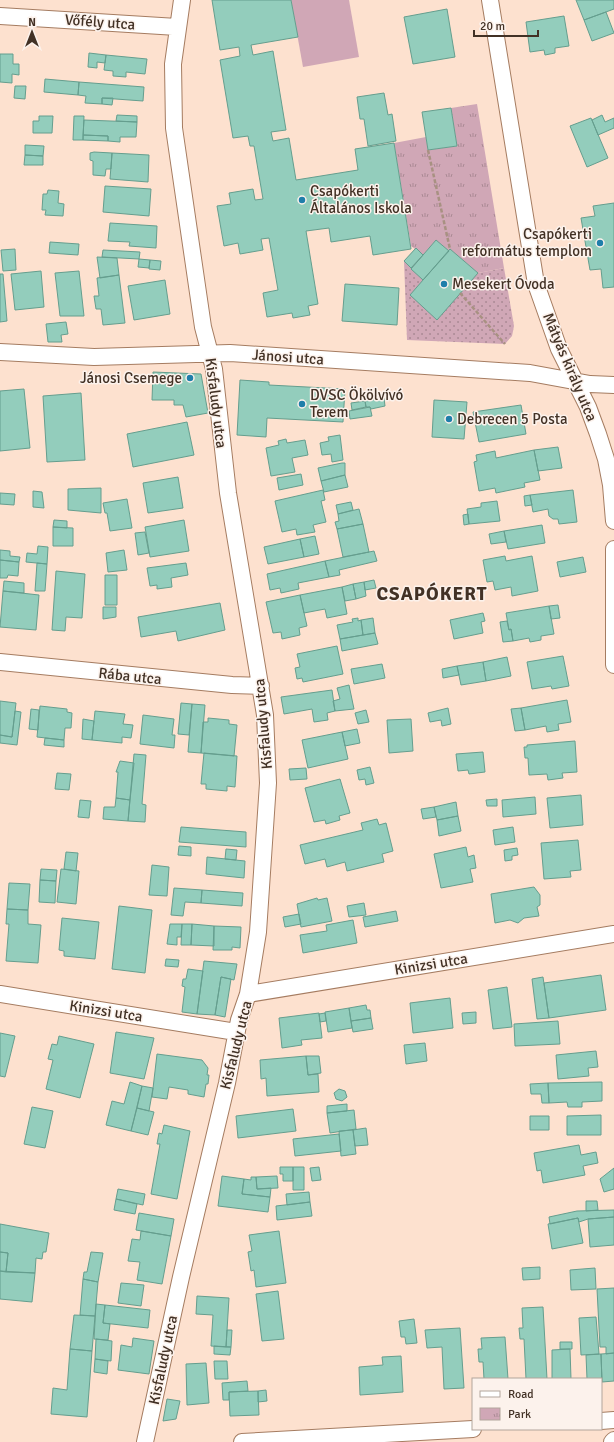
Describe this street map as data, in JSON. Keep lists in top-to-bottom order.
{
  "streets": {
    "street": [
      "Vőfély utca",
      "Jánosi utca",
      "Mátyás király utca",
      "Kisfaludy utca",
      "Rába utca",
      "Kinizsi utca"
    ]
  },
  "crossings": [
    ["Vőfély utca", "Kisfaludy utca"],
    ["Jánosi utca", "Mátyás király utca"],
    ["Jánosi utca", "Kisfaludy utca"],
    ["Kisfaludy utca", "Rába utca"],
    ["Kisfaludy utca", "Kinizsi utca"]
  ],
  "districts": ["CSAPÓKERT"],
  "places": [
    "Csapókerti Általános Iskola",
    "Csapókerti református templom",
    "Mesekert Óvoda",
    "Jánosi Csemege",
    "DVSC Ökölvívó Terem",
    "Debrecen 5 Posta"
  ],
  "legend": ["Road", "Park"],
  "scale_bar": "20 m",
  "north": "top"
}
